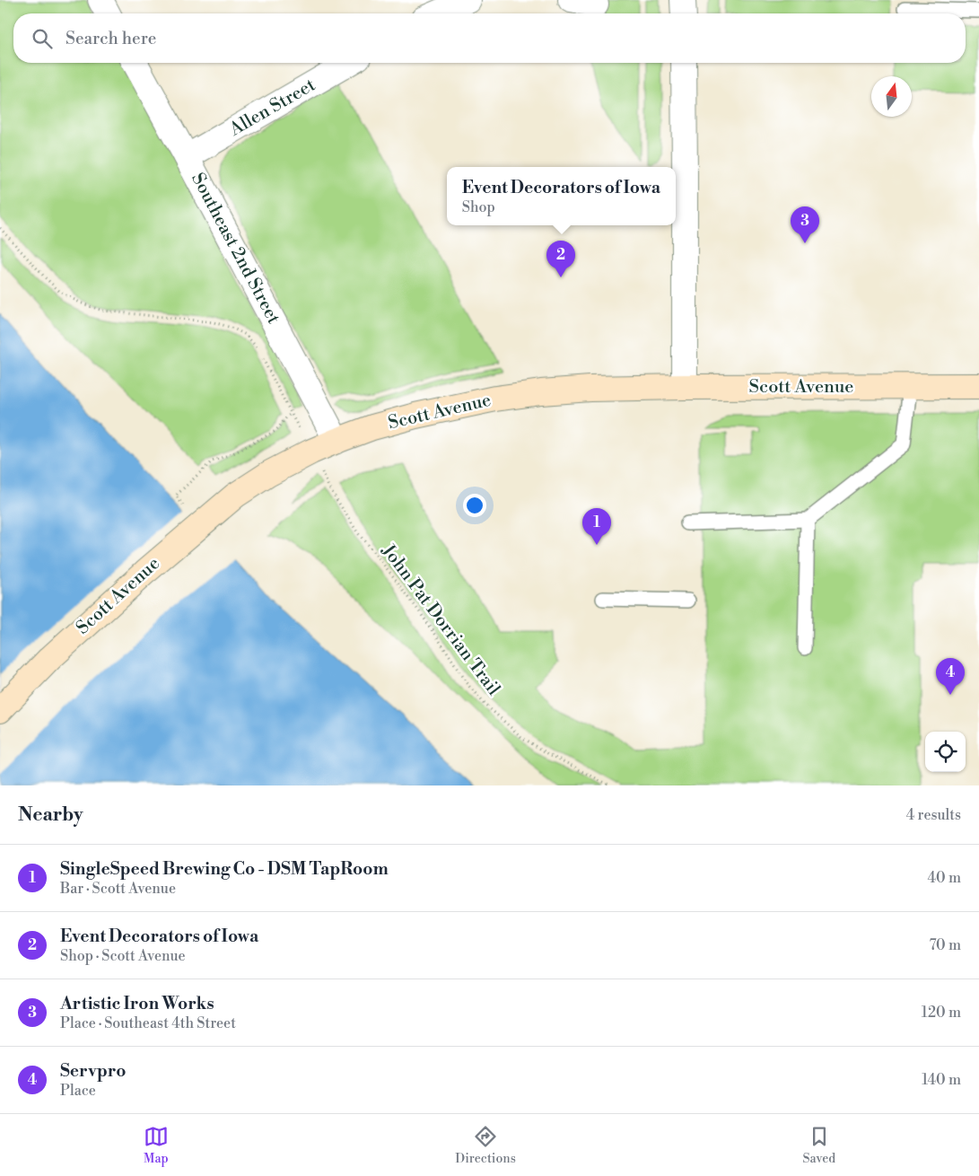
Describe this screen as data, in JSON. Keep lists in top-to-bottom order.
{
  "streets": {
    "main road": ["Scott Avenue"],
    "street": ["Allen Street", "Southeast 2nd Street"],
    "path": ["John Pat Dorrian Trail"]
  },
  "crossings": [
    ["Allen Street", "Southeast 2nd Street"],
    ["Southeast 2nd Street", "Scott Avenue"]
  ],
  "north": "top",
  "page": {
    "search": "Search here",
    "popup": ["Event Decorators of Iowa", "Shop"],
    "pins": [
      "3",
      "2",
      "1",
      "4"
    ],
    "heading": ["Nearby", "4 results"],
    "list": [
      {
        "mark": "1",
        "name": "SingleSpeed Brewing Co - DSM TapRoom",
        "note": "Bar · Scott Avenue",
        "value": "40 m"
      },
      {
        "mark": "2",
        "name": "Event Decorators of Iowa",
        "note": "Shop · Scott Avenue",
        "value": "70 m"
      },
      {
        "mark": "3",
        "name": "Artistic Iron Works",
        "note": "Place · Southeast 4th Street",
        "value": "120 m"
      },
      {
        "mark": "4",
        "name": "Servpro",
        "note": "Place",
        "value": "140 m"
      }
    ],
    "nav": ["Map", "Directions", "Saved"]
  }
}
